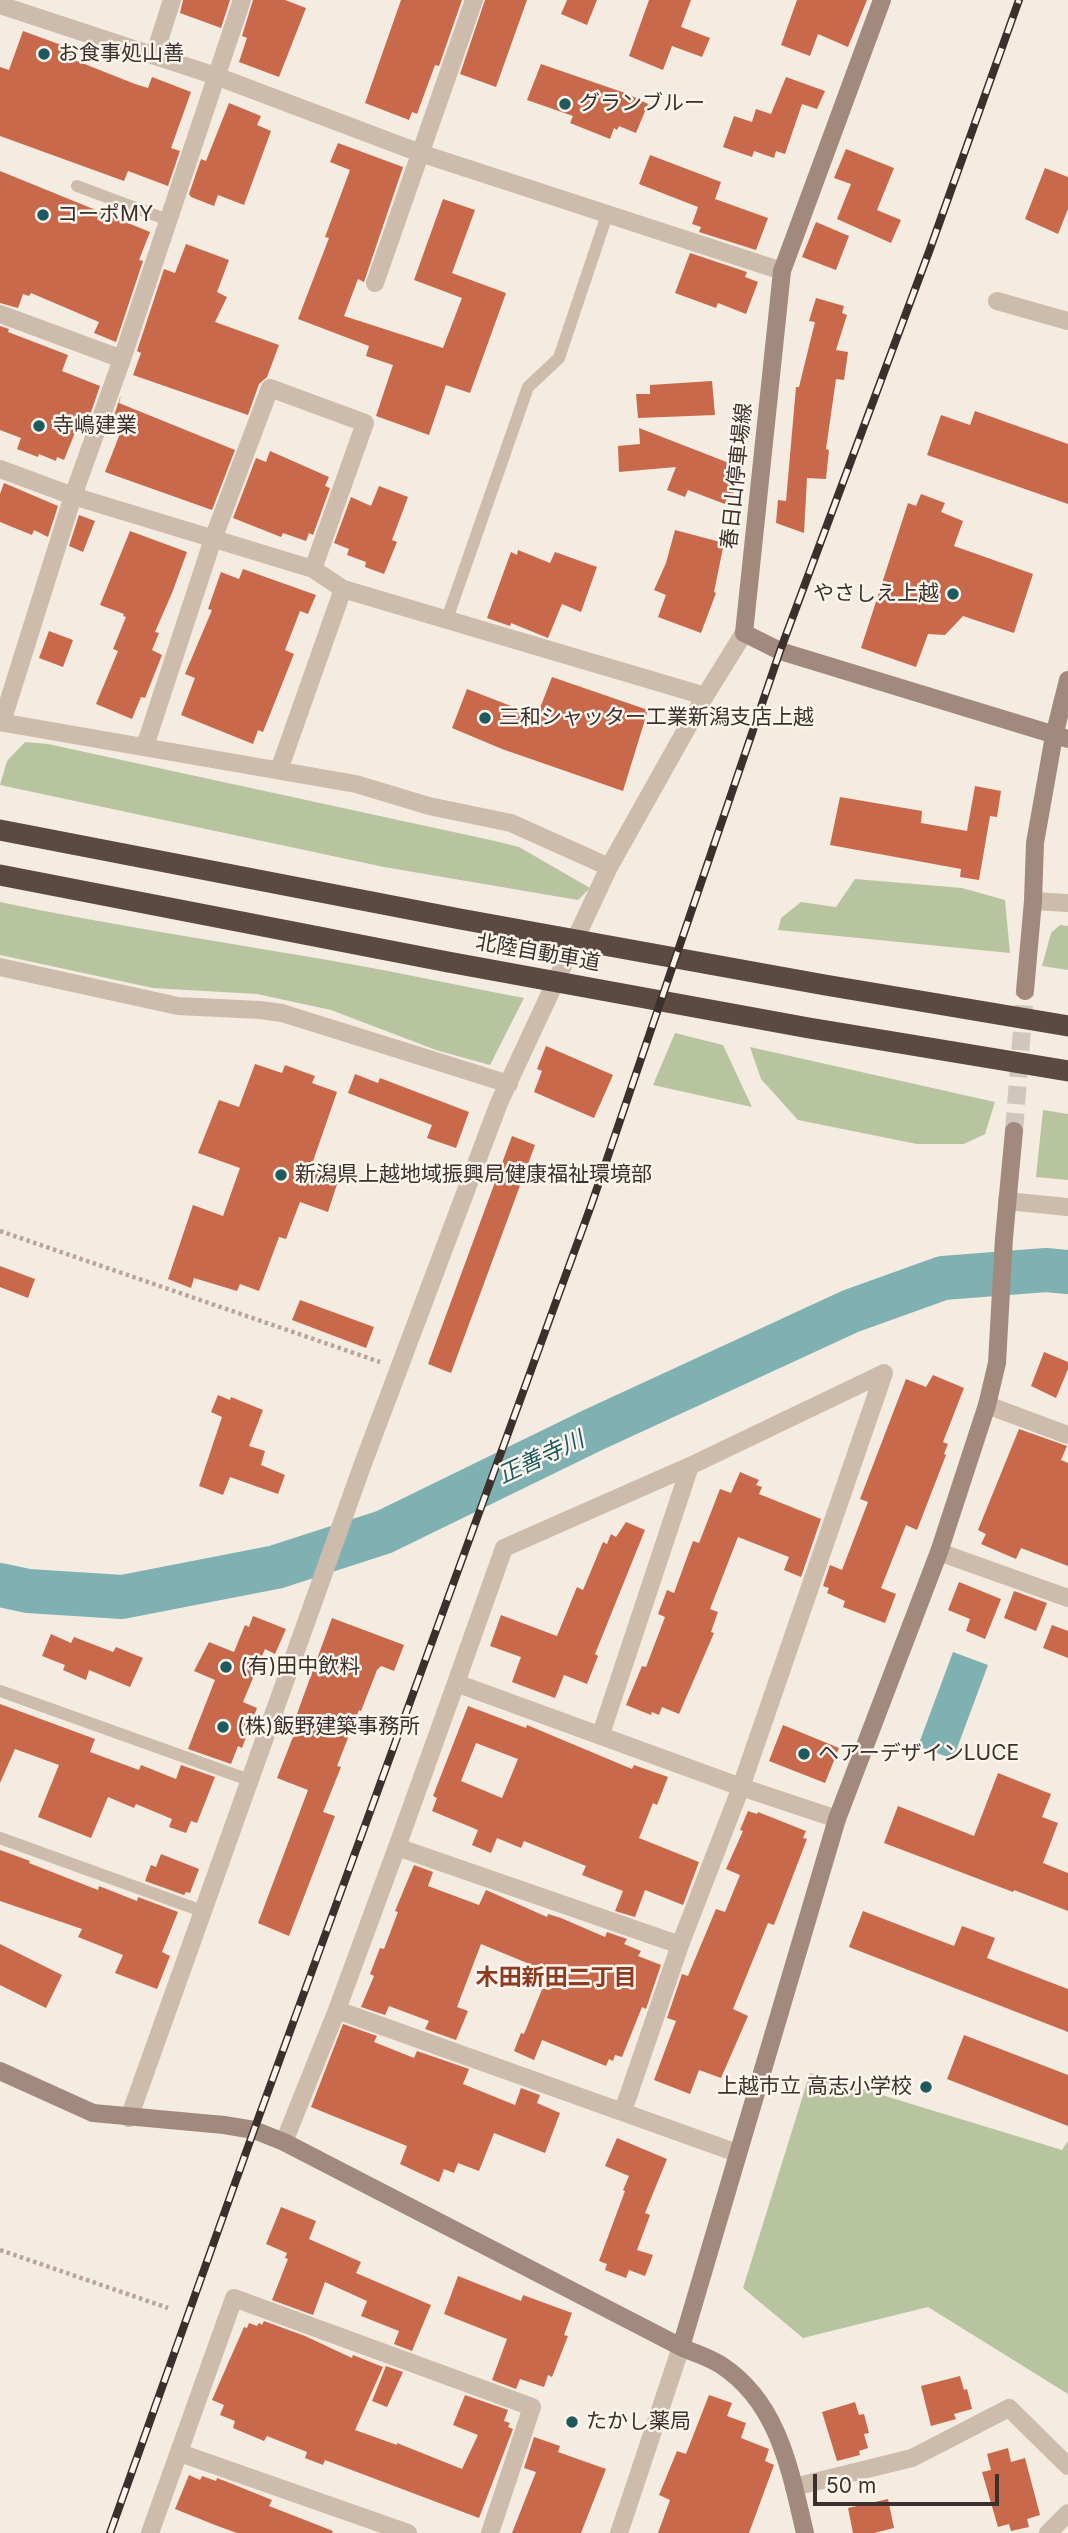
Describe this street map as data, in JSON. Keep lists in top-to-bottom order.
{
  "streets": {
    "highway": ["北陸自動車道"],
    "street": ["春日山停車場線"]
  },
  "districts": ["木田新田二丁目"],
  "water": ["正善寺川"],
  "places": [
    "お食事処山善",
    "グランブルー",
    "コーポMY",
    "寺嶋建業",
    "やさしえ上越",
    "三和シャッター工業新潟支店上越",
    "新潟県上越地域振興局健康福祉環境部",
    "(有)田中飲料",
    "(株)飯野建築事務所",
    "ヘアーデザインLUCE",
    "上越市立 高志小学校",
    "たかし薬局"
  ],
  "scale_bar": "50 m"
}
